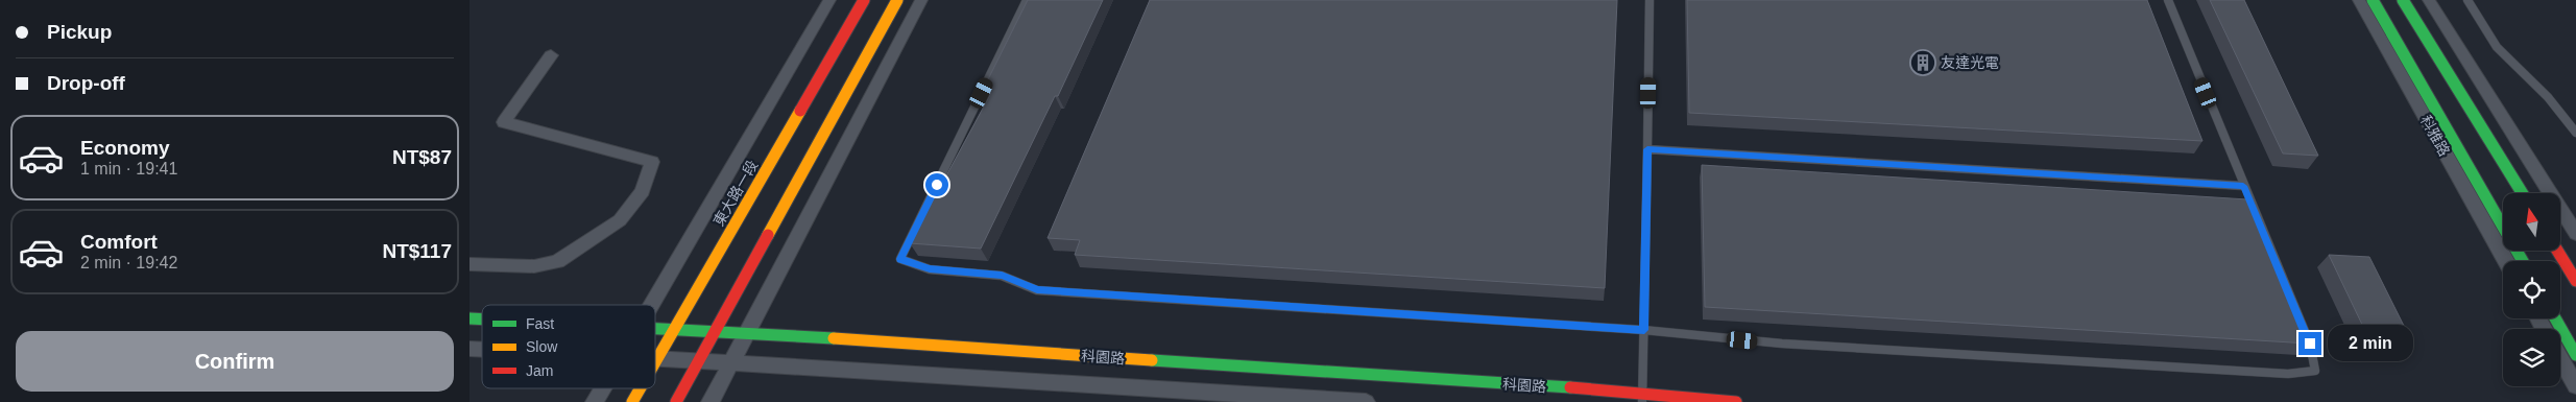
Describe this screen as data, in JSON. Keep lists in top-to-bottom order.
{
  "streets": {
    "street": ["科雅路", "東大路一段", "科園路"]
  },
  "crossings": [
    ["東大路一段", "科園路"]
  ],
  "places": {
    "building": ["友達光電"]
  },
  "legend": ["Fast", "Slow", "Jam"],
  "north": "top",
  "page": {
    "banner": ["Pickup", "Drop-off"],
    "list": [
      {
        "name": "Economy",
        "note": "1 min · 19:41",
        "value": "NT$87"
      },
      {
        "name": "Comfort",
        "note": "2 min · 19:42",
        "value": "NT$117"
      }
    ],
    "buttons": "Confirm",
    "bubble": "2 min"
  }
}
